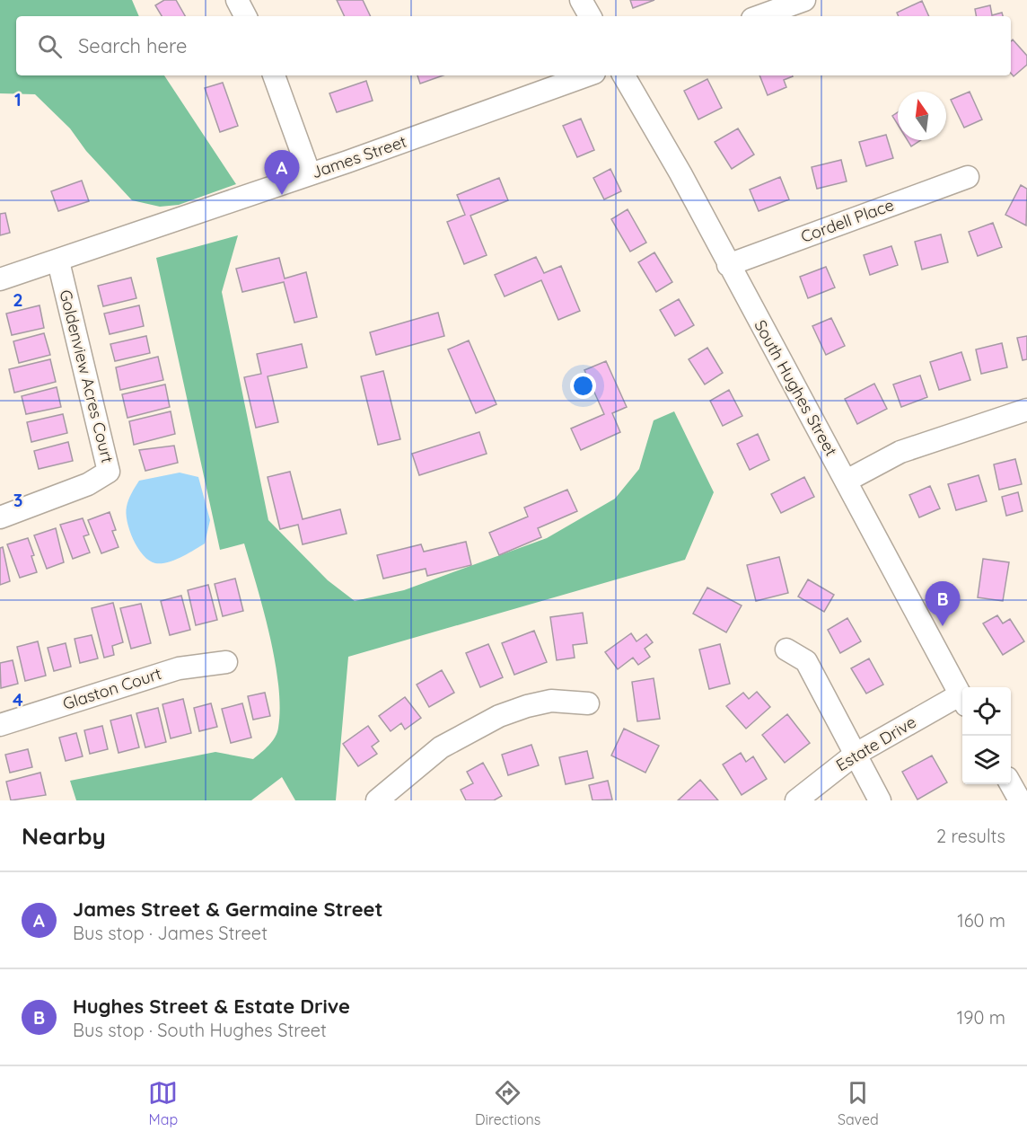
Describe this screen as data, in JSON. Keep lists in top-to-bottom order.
{
  "streets": {
    "street": [
      "James Street",
      "Cordell Place",
      "Goldenview Acres Court",
      "South Hughes Street",
      "Glaston Court",
      "Estate Drive"
    ]
  },
  "crossings": [
    ["James Street", "Goldenview Acres Court"],
    ["Cordell Place", "South Hughes Street"]
  ],
  "north": "top",
  "page": {
    "search": "Search here",
    "pins": ["A", "B"],
    "heading": ["Nearby", "2 results"],
    "list": [
      {
        "mark": "A",
        "name": "James Street & Germaine Street",
        "note": "Bus stop · James Street",
        "value": "160 m"
      },
      {
        "mark": "B",
        "name": "Hughes Street & Estate Drive",
        "note": "Bus stop · South Hughes Street",
        "value": "190 m"
      }
    ],
    "nav": ["Map", "Directions", "Saved"]
  },
  "grid": {
    "rows": [
      "1",
      "2",
      "3",
      "4"
    ]
  }
}
